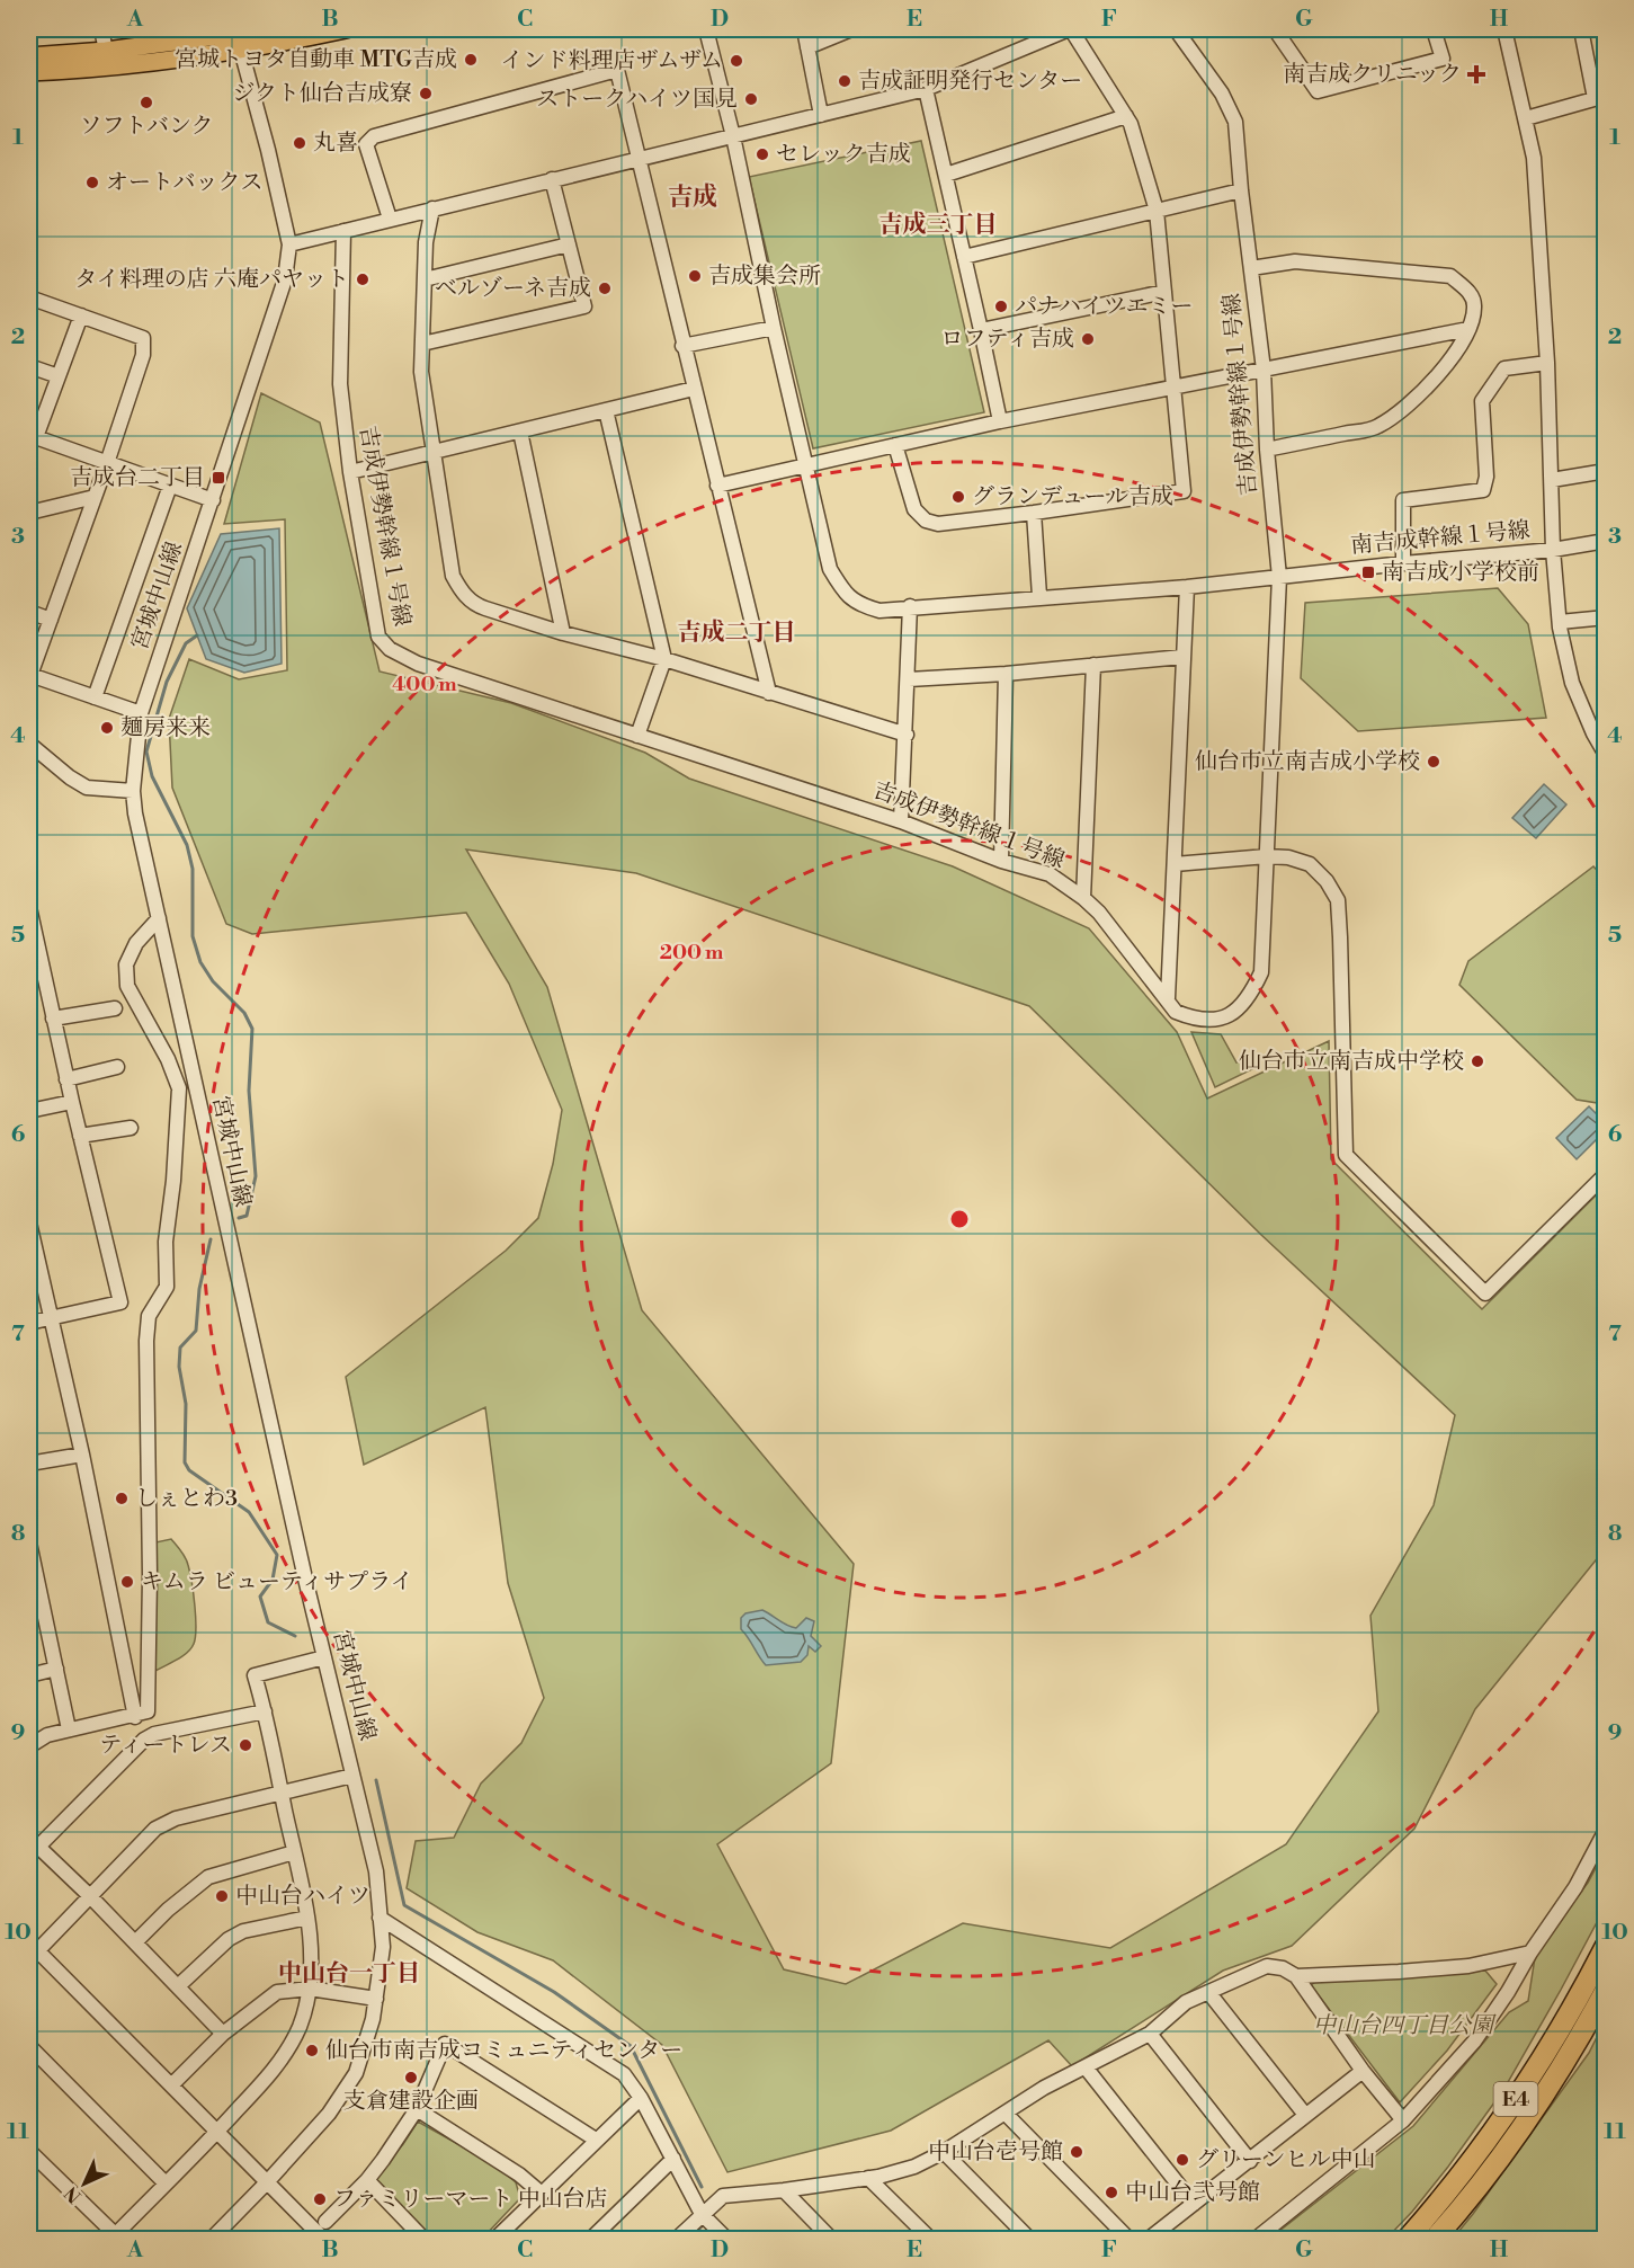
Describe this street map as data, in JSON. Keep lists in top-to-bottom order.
{
  "streets": {
    "highway": ["E4"],
    "street": ["吉成伊勢幹線１号線", "南吉成幹線１号線", "宮城中山線"]
  },
  "crossings": [
    ["吉成伊勢幹線１号線", "南吉成幹線１号線"]
  ],
  "districts": [
    "吉成",
    "吉成三丁目",
    "吉成二丁目",
    "中山台一丁目"
  ],
  "parks": ["中山台四丁目公園"],
  "places": {
    "other": [
      "宮城トヨタ自動車 MTG吉成",
      "インド料理店ザムザム",
      "吉成証明発行センター",
      "ジクト仙台吉成寮",
      "ストークハイツ国見",
      "ソフトバンク",
      "丸喜",
      "セレック吉成",
      "オートバックス",
      "吉成集会所",
      "タイ料理の店 六庵パヤット",
      "ベルゾーネ吉成",
      "パナハイツエミー",
      "ロフティ吉成",
      "グランデュール吉成",
      "麺房来来",
      "仙台市立南吉成小学校",
      "仙台市立南吉成中学校",
      "しぇとわ3",
      "キムラ ビューティサプライ",
      "ティートレス",
      "中山台ハイツ",
      "仙台市南吉成コミュニティセンター",
      "支倉建設企画",
      "中山台壱号館",
      "グリーンヒル中山",
      "中山台弐号館",
      "ファミリーマート 中山台店"
    ],
    "health": ["南吉成クリニック"],
    "transit": ["吉成台二丁目", "南吉成小学校前"]
  },
  "north": "bottom left",
  "grid": {
    "columns": [
      "A",
      "B",
      "C",
      "D",
      "E",
      "F",
      "G",
      "H"
    ],
    "rows": [
      "1",
      "2",
      "3",
      "4",
      "5",
      "6",
      "7",
      "8",
      "9",
      "10",
      "11"
    ]
  },
  "rings": ["400 m", "200 m"]
}
